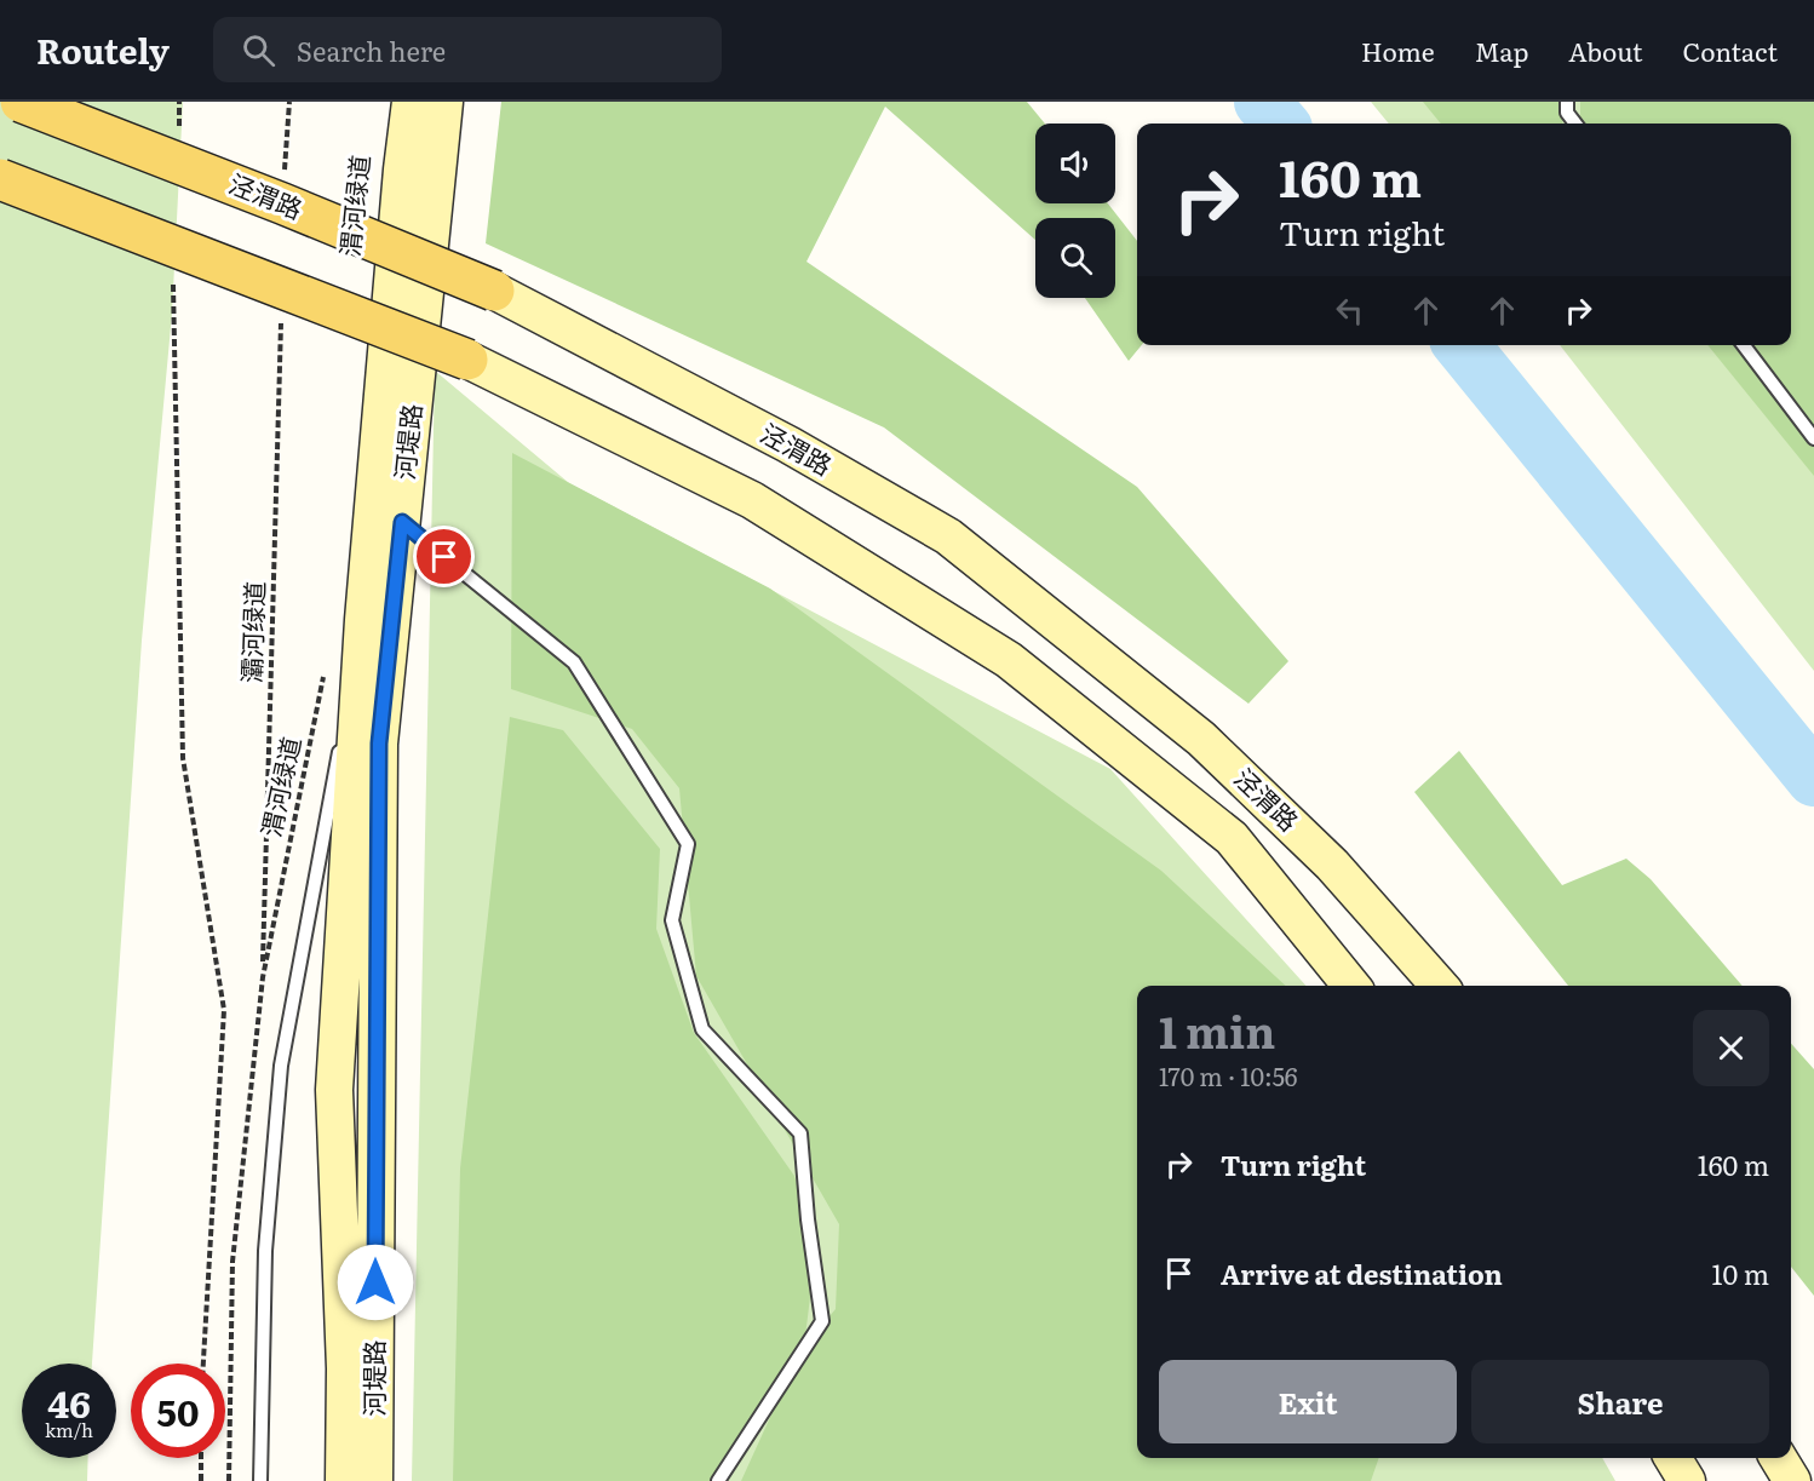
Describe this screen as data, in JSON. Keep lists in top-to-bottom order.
{
  "streets": {
    "main road": ["泾渭路", "河堤路"],
    "path": ["渭河绿道", "灞河绿道"]
  },
  "crossings": [
    ["泾渭路", "灞河绿道"],
    ["渭河绿道", "灞河绿道"]
  ],
  "page": {
    "header": "Routely",
    "search": "Search here",
    "nav": [
      "Home",
      "Map",
      "About",
      "Contact"
    ],
    "turn": ["160 m", "Turn right"],
    "heading": ["1 min", "170 m · 10:56"],
    "list": [
      {
        "name": "Turn right",
        "value": "160 m"
      },
      {
        "name": "Arrive at destination",
        "value": "10 m"
      }
    ],
    "buttons": ["Exit", "Share"],
    "speed": "46 km/h",
    "limit": "50"
  }
}
